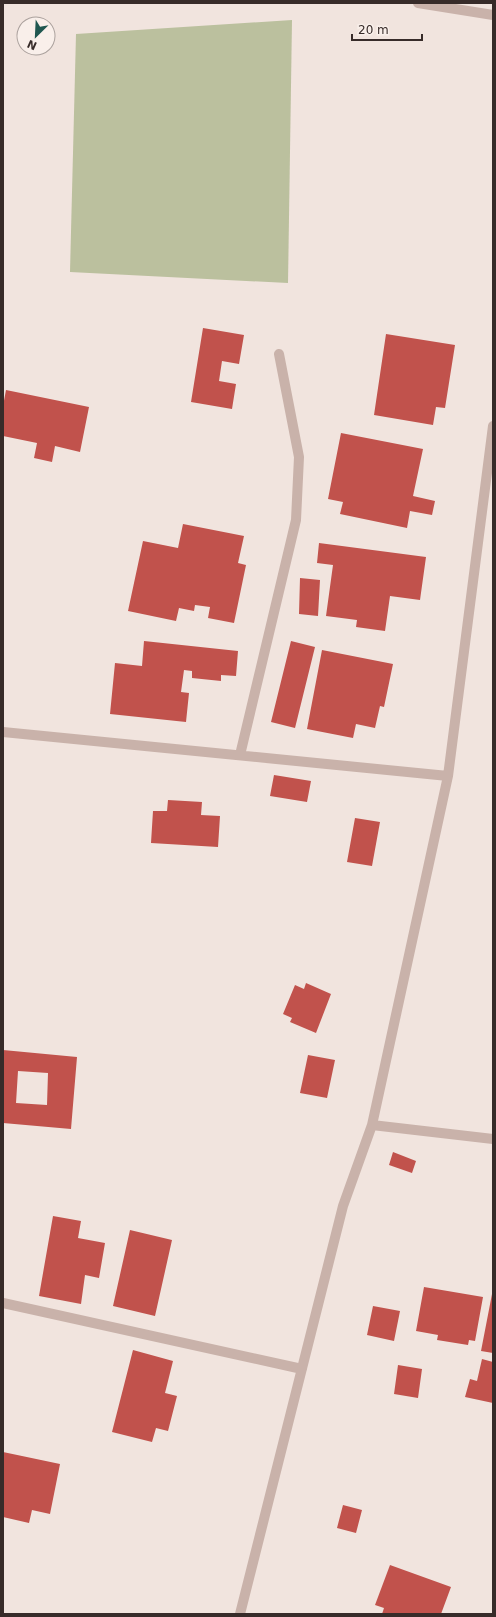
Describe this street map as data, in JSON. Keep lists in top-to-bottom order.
{
  "scale_bar": "20 m",
  "north": "bottom left"
}
